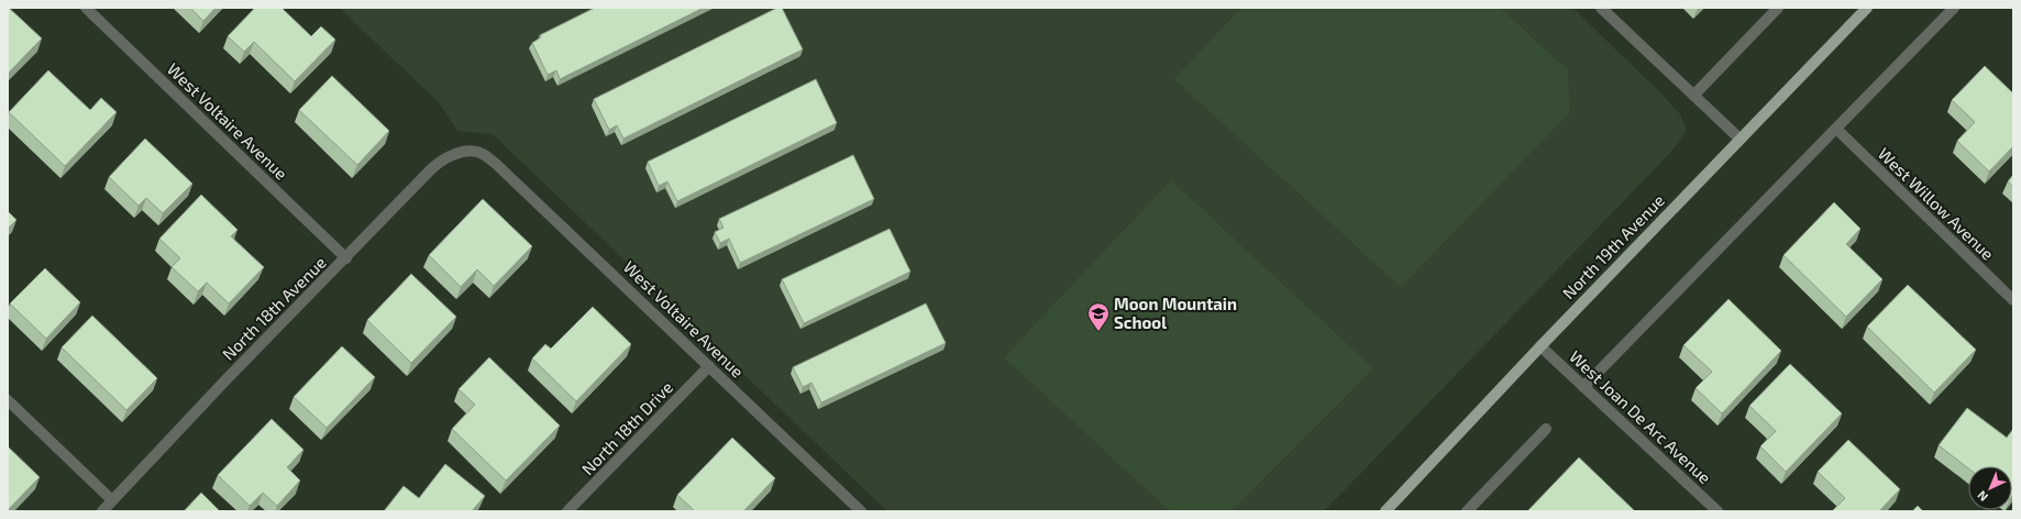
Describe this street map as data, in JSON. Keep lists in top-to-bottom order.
{
  "streets": {
    "main road": ["North 19th Avenue"],
    "street": [
      "West Voltaire Avenue",
      "West Willow Avenue",
      "North 18th Avenue",
      "West Joan De Arc Avenue",
      "North 18th Drive"
    ]
  },
  "crossings": [
    ["West Voltaire Avenue", "North 18th Avenue"],
    ["West Voltaire Avenue", "North 18th Drive"],
    ["North 19th Avenue", "West Joan De Arc Avenue"]
  ],
  "places": {
    "school or university": ["Moon Mountain School"]
  },
  "north": "bottom left"
}
